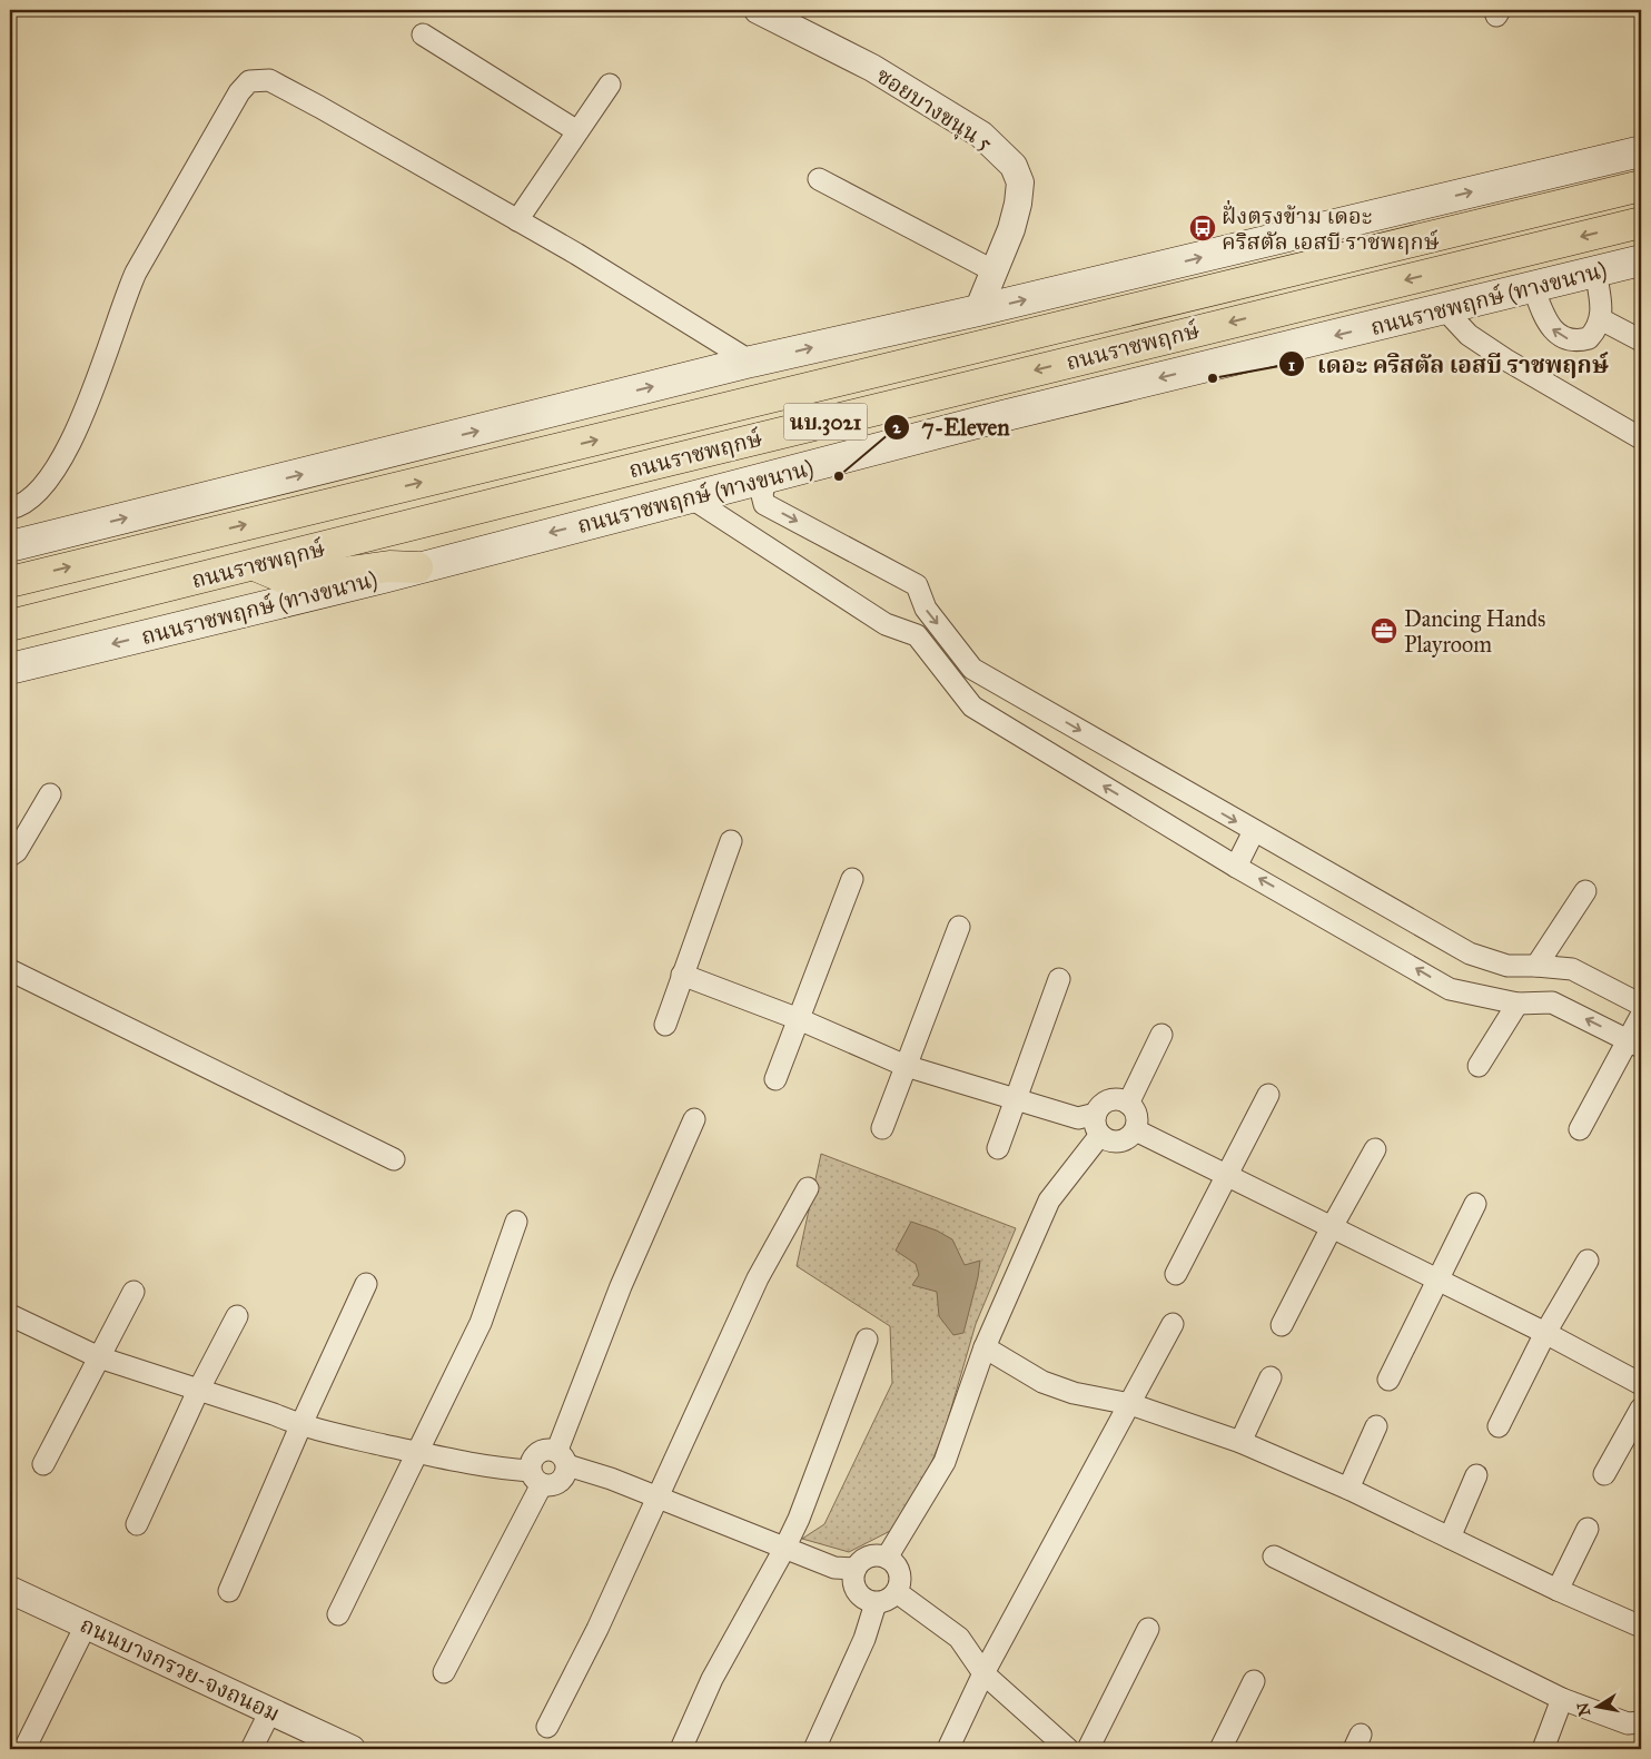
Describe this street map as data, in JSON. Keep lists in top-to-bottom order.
{
  "streets": {
    "main road": ["ถนนราชพฤกษ์ (ทางขนาน)", "ถนนราชพฤกษ์", "นบ.3021"],
    "street": ["ซอยบางขนุน 5", "ถนนบางกรวย-จงถนอม"]
  },
  "places": {
    "bus stop": ["ฝั่งตรงข้าม เดอะ คริสตัล เอสบี ราชพฤกษ์"],
    "other": ["เดอะ คริสตัล เอสบี ราชพฤกษ์", "7-Eleven"],
    "office": ["Dancing Hands Playroom"]
  },
  "north": "left"
}
